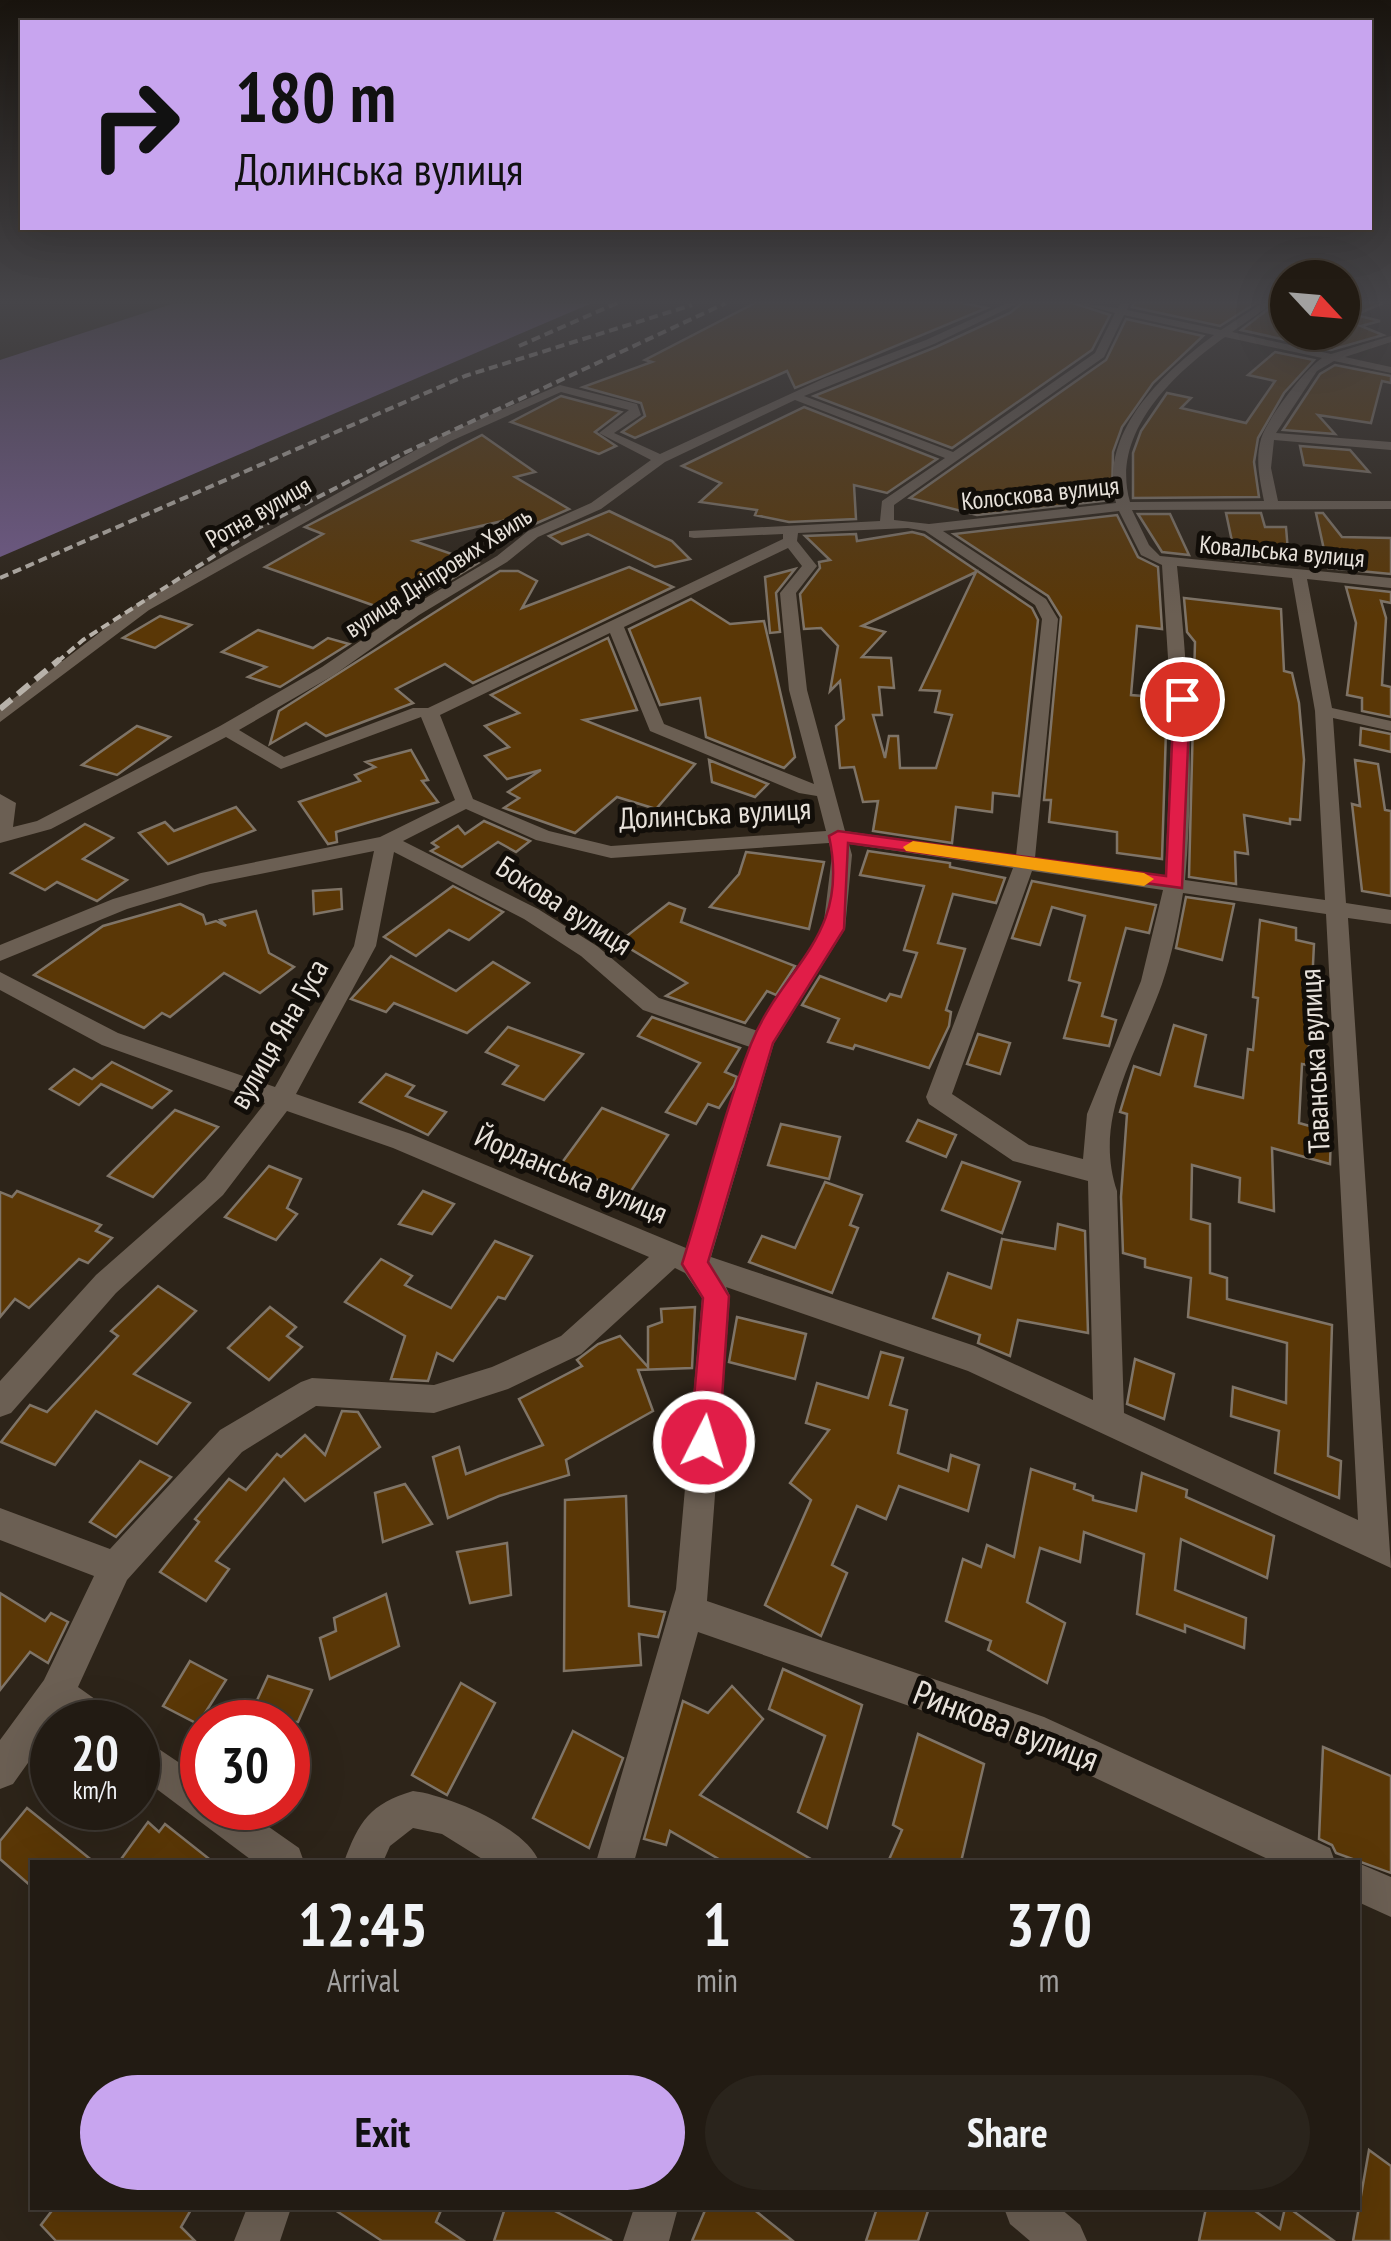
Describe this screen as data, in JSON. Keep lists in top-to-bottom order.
{
  "streets": {
    "street": [
      "Колоскова вулиця",
      "Ротна вулиця",
      "Ковальська вулиця",
      "вулиця Дніпрових Хвиль",
      "Долинська вулиця",
      "Бокова вулиця",
      "вулиця Яна Гуса",
      "Таванська вулиця",
      "Йорданська вулиця",
      "Ринкова вулиця"
    ]
  },
  "crossings": [
    ["Ротна вулиця", "вулиця Дніпрових Хвиль"],
    ["Ковальська вулиця", "Таванська вулиця"],
    ["Долинська вулиця", "Таванська вулиця"],
    ["Бокова вулиця", "вулиця Яна Гуса"],
    ["вулиця Яна Гуса", "Йорданська вулиця"],
    ["Таванська вулиця", "Йорданська вулиця"]
  ],
  "north": "bottom right",
  "page": {
    "turn": ["180 m", "Долинська вулиця"],
    "speed": "20 km/h",
    "limit": "30",
    "eta": [
      "12:45",
      "Arrival",
      "1",
      "min",
      "370",
      "m"
    ],
    "buttons": ["Exit", "Share"]
  }
}
